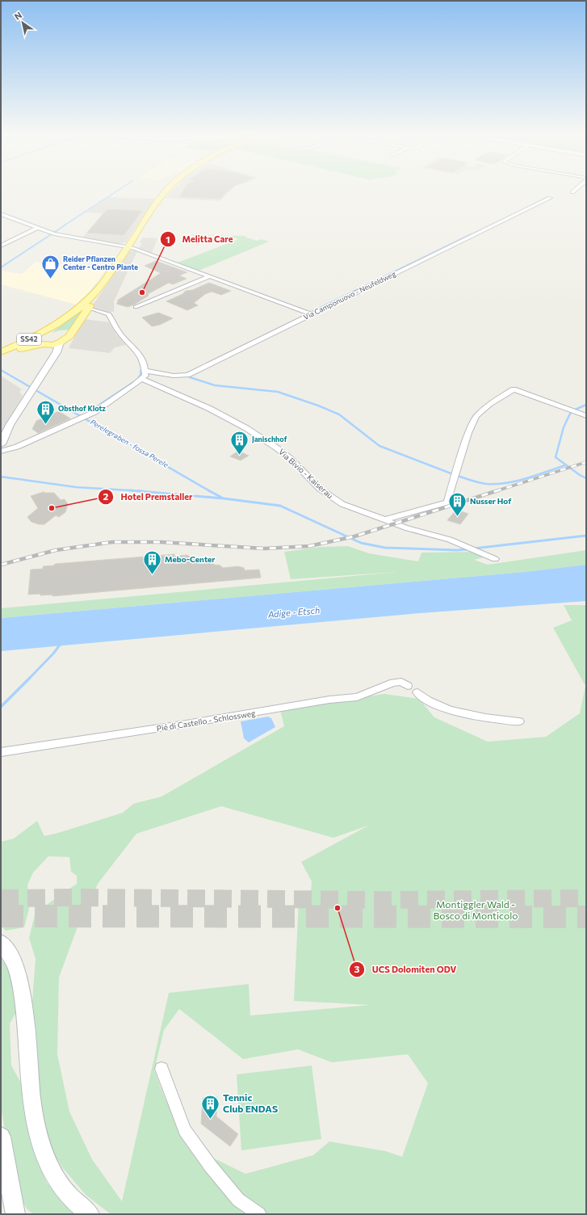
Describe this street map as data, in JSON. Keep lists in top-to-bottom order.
{
  "streets": {
    "main road": ["SS42"],
    "street": ["Via Camponuovo - Neufeldweg", "Via Bivio - Kaiserau", "Pié di Castello - Schlossweg"]
  },
  "water": ["Perelegraben - fossa Perele", "Adige - Etsch"],
  "parks": ["Montiggler Wald - Bosco di Monticolo"],
  "places": {
    "shop": ["Reider Pflanzen Center - Centro Piante"],
    "other": ["Melitta Care", "Hotel Premstaller", "UCS Dolomiten ODV"],
    "building": [
      "Obsthof Klotz",
      "Janischhof",
      "Nusser Hof",
      "Mebo-Center",
      "Tennic Club ENDAS"
    ]
  },
  "north": "top left"
}
